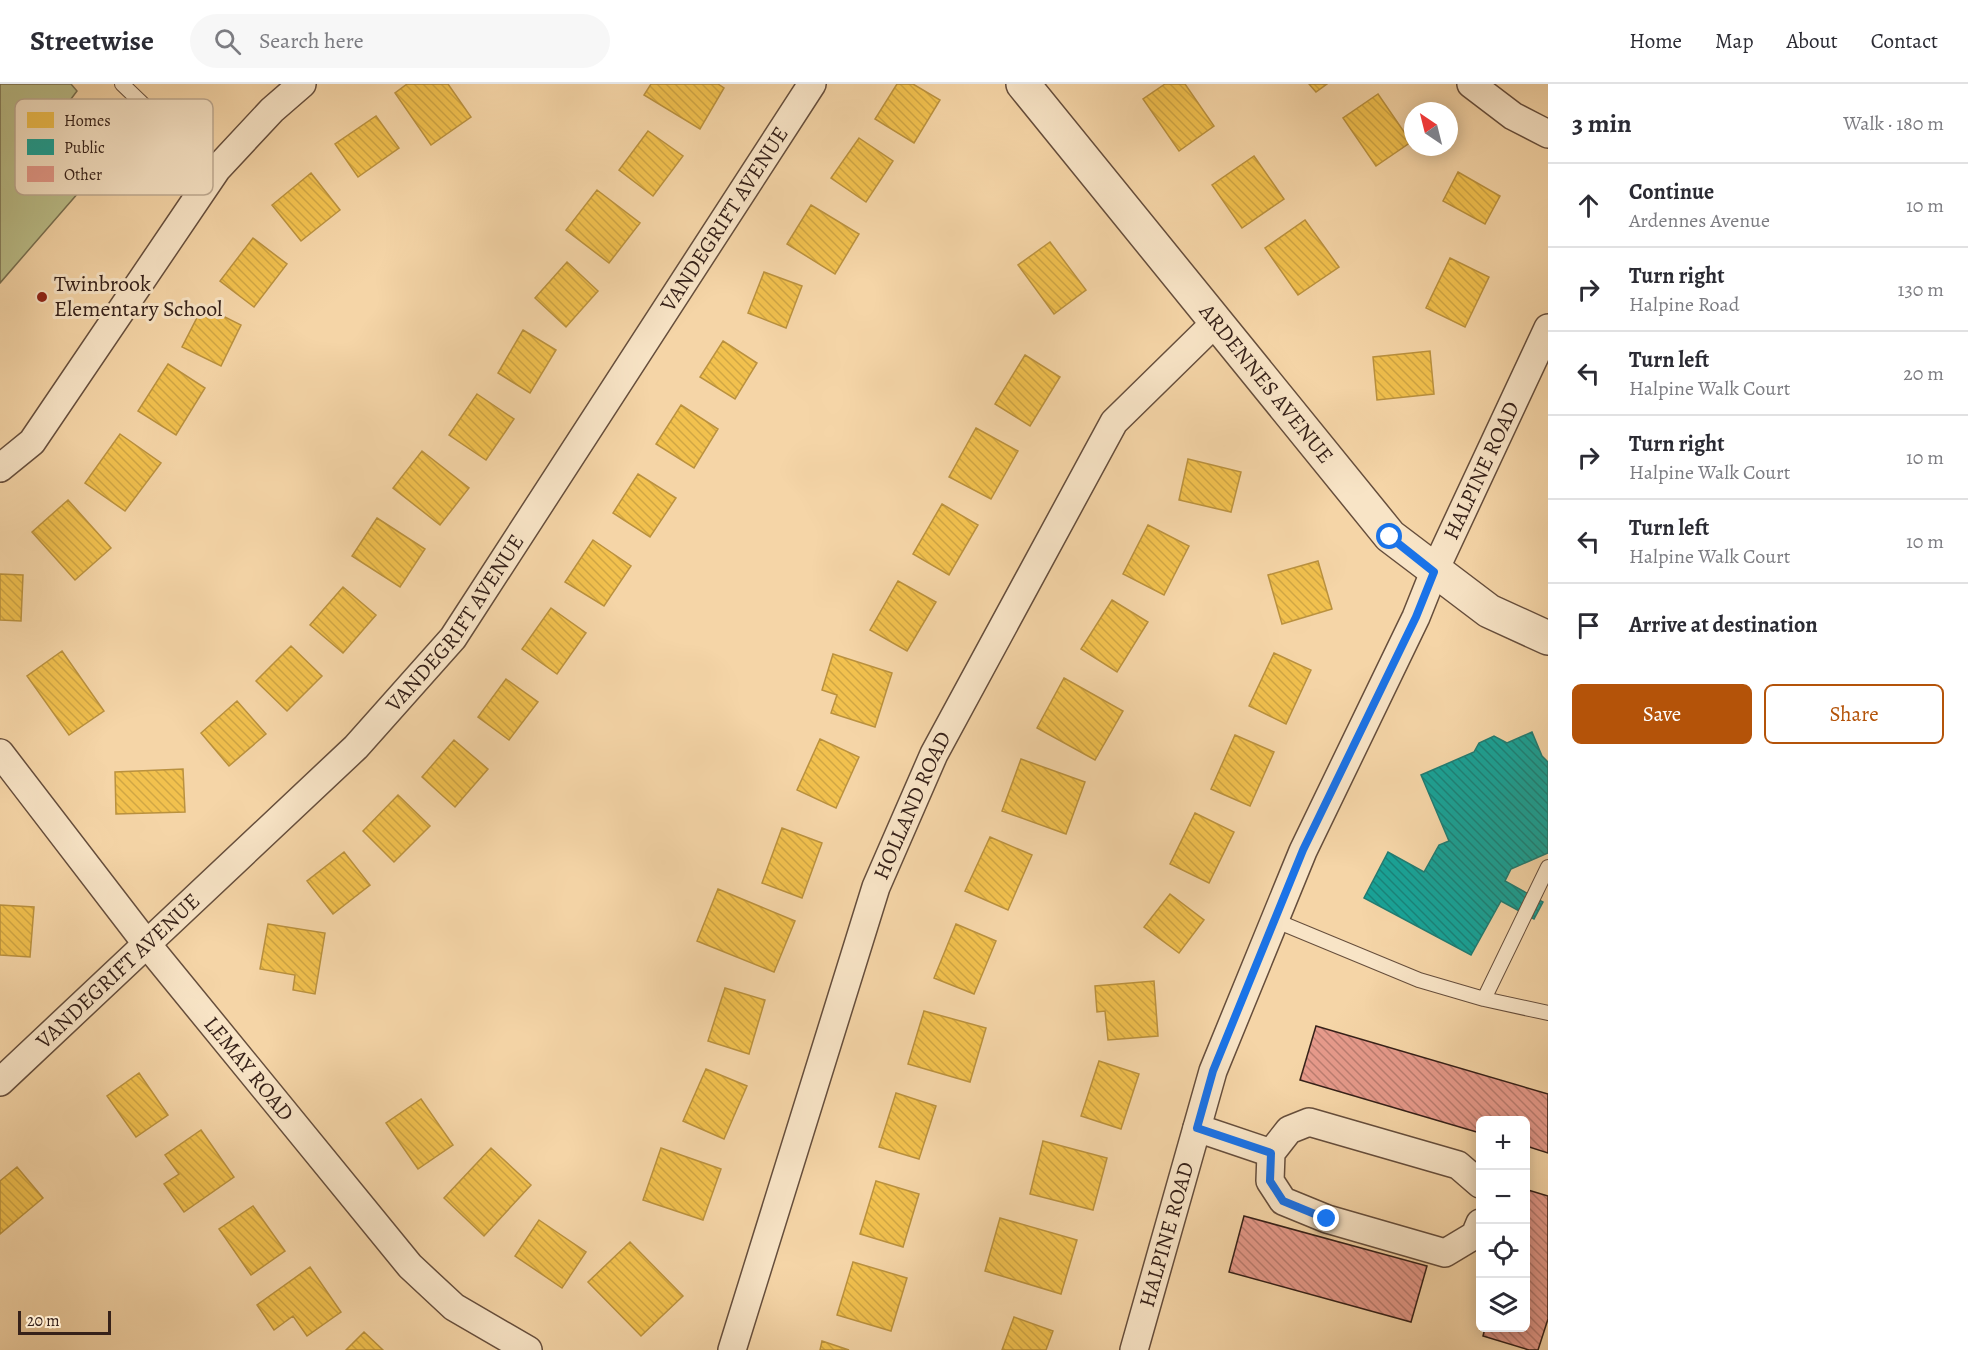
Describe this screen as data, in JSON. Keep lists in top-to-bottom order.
{
  "streets": {
    "street": [
      "VANDEGRIFT AVENUE",
      "ARDENNES AVENUE",
      "HALPINE ROAD",
      "HOLLAND ROAD",
      "LEMAY ROAD"
    ]
  },
  "crossings": [
    ["VANDEGRIFT AVENUE", "LEMAY ROAD"],
    ["ARDENNES AVENUE", "HALPINE ROAD"],
    ["ARDENNES AVENUE", "HOLLAND ROAD"]
  ],
  "places": ["Twinbrook Elementary School"],
  "legend": ["Homes", "Public", "Other"],
  "scale_bar": "20 m",
  "north": "top left",
  "page": {
    "header": "Streetwise",
    "search": "Search here",
    "nav": [
      "Home",
      "Map",
      "About",
      "Contact"
    ],
    "heading": ["3 min", "Walk · 180 m"],
    "list": [
      ["Continue", "Ardennes Avenue", "10 m"],
      ["Turn right", "Halpine Road", "130 m"],
      ["Turn left", "Halpine Walk Court", "20 m"],
      ["Turn right", "Halpine Walk Court", "10 m"],
      ["Turn left", "Halpine Walk Court", "10 m"],
      "Arrive at destination"
    ],
    "buttons": ["Save", "Share"],
    "map_buttons": ["+", "−"],
    "scale": "20 m"
  }
}
